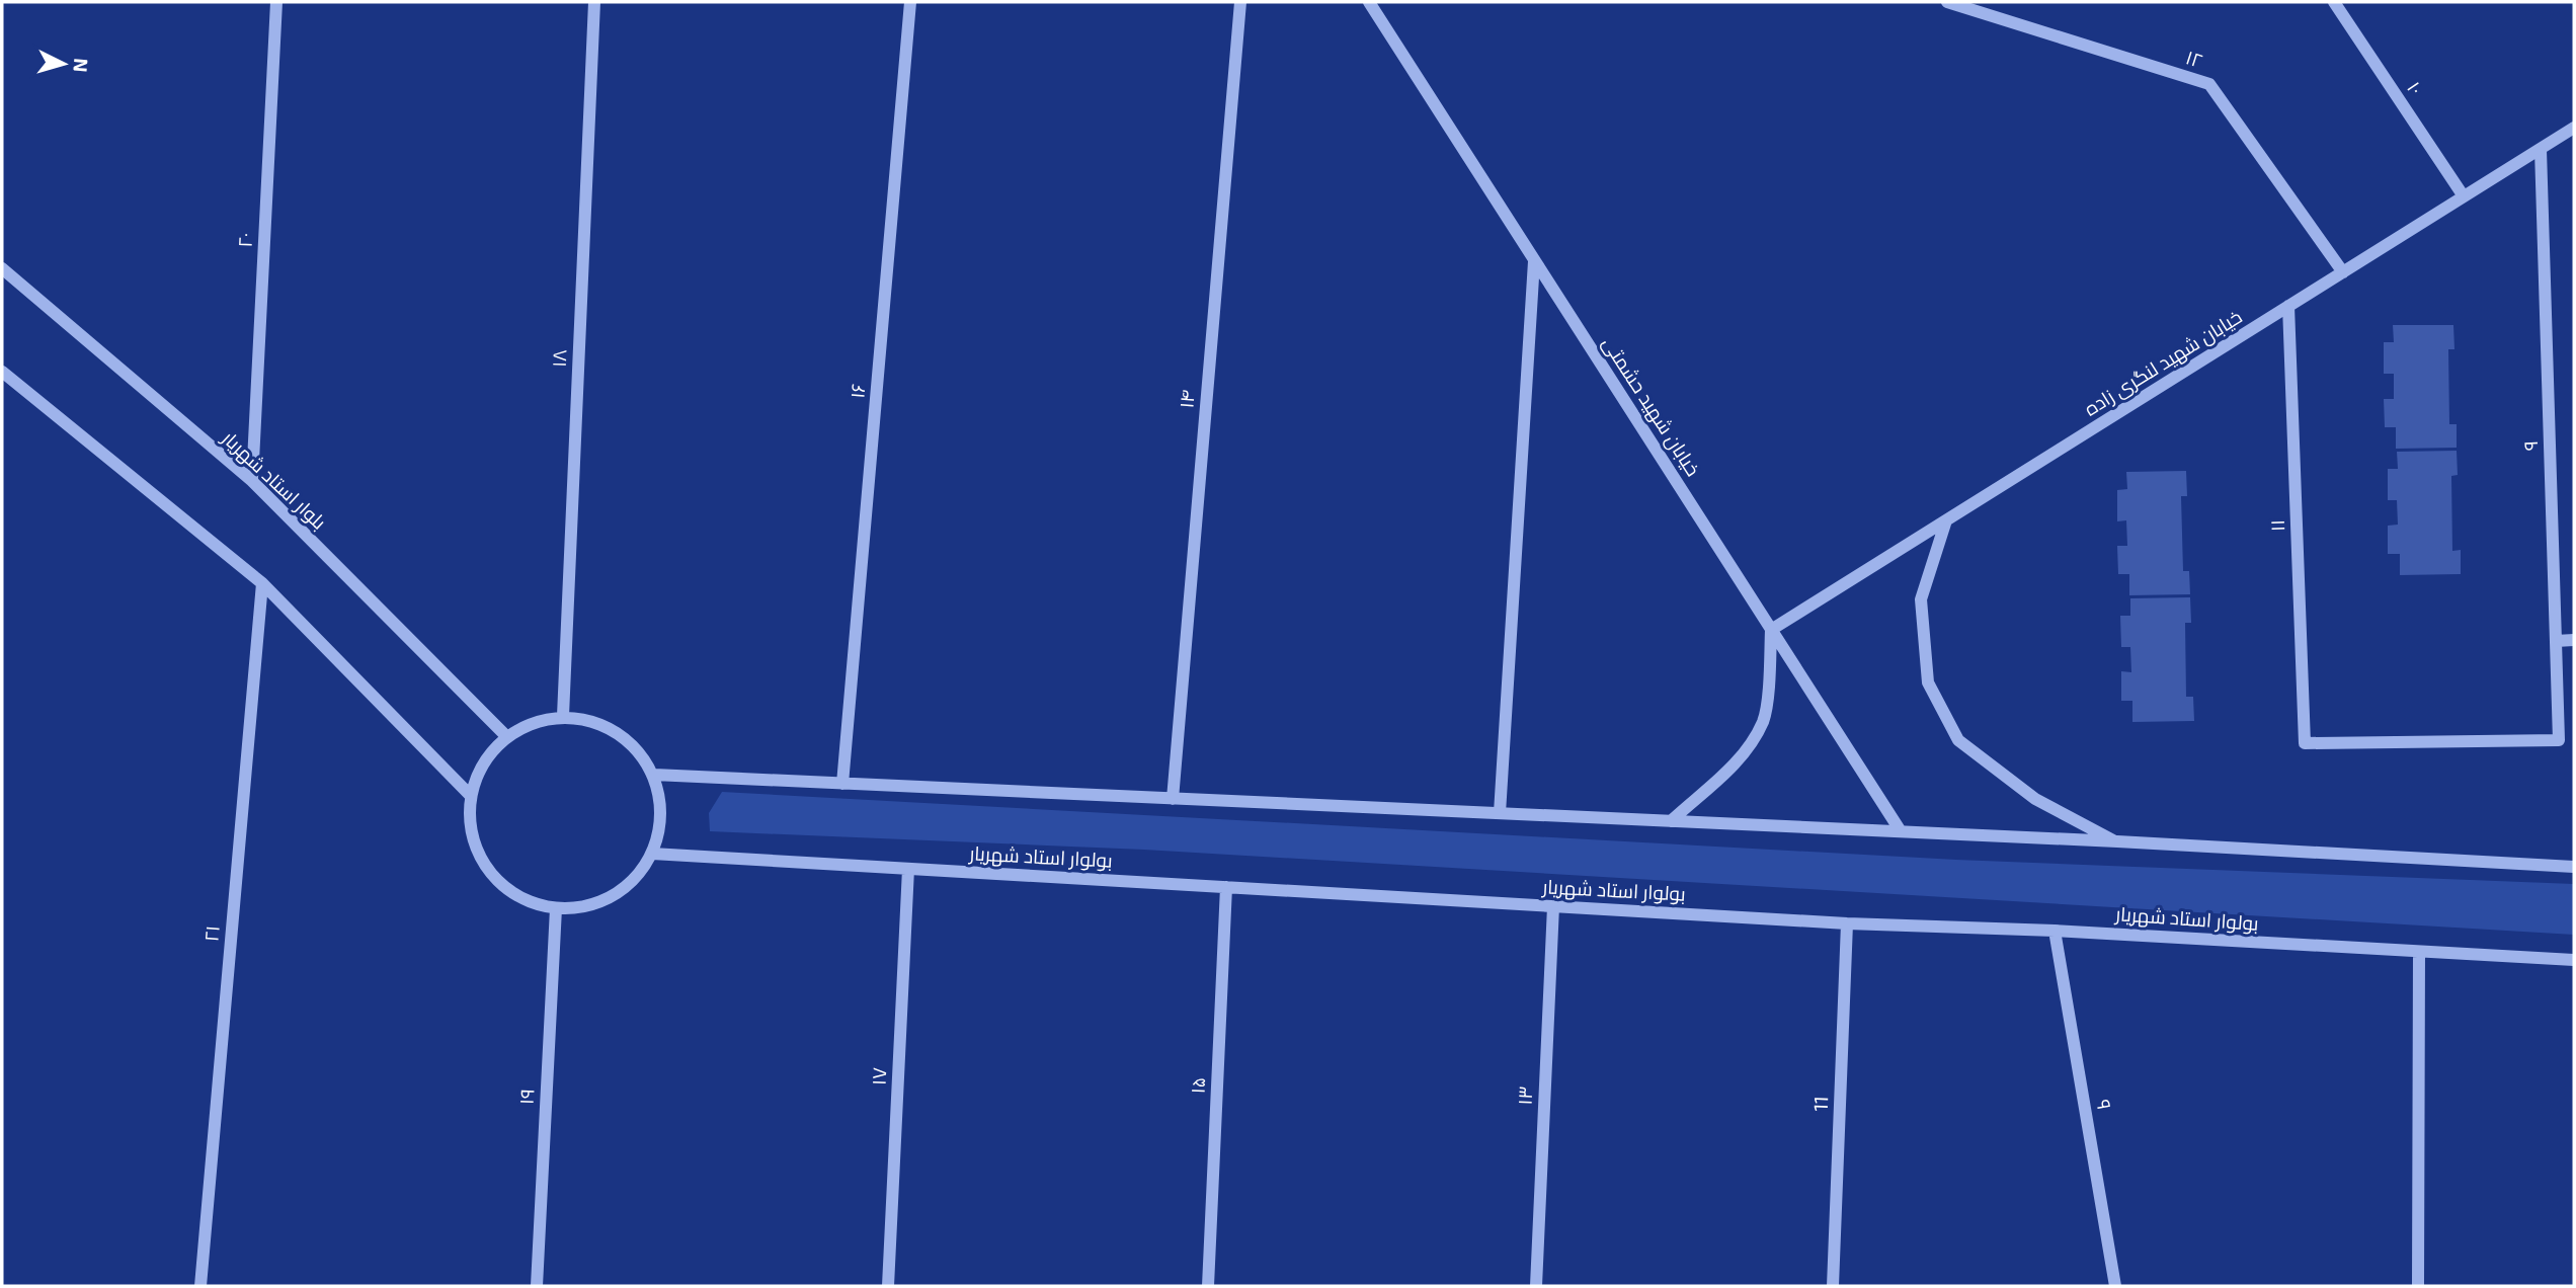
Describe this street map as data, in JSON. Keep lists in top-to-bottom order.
{
  "streets": {
    "street": [
      "۱۲",
      "۱۰",
      "۲۰",
      "۱۸",
      "خیابان شهید لنگری زاده",
      "۱۶",
      "۱۴",
      "خیابان شهید حشمتی",
      "۹",
      "بلوار استاد شهریار",
      "۱۱",
      "بولوار استاد شهریار",
      "۲۱",
      "۱۷",
      "۱۵",
      "۱۳",
      "۱۹",
      "11"
    ]
  },
  "crossings": [
    ["۱۲", "خیابان شهید لنگری زاده"],
    ["۱۰", "خیابان شهید لنگری زاده"],
    ["۲۰", "بلوار استاد شهریار"],
    ["۱۸", "بلوار استاد شهریار"],
    ["۱۸", "بولوار استاد شهریار"],
    ["۱۸", "۱۹"],
    ["خیابان شهید لنگری زاده", "خیابان شهید حشمتی"],
    ["خیابان شهید لنگری زاده", "۹"],
    ["خیابان شهید لنگری زاده", "۱۱"],
    ["۹", "۱۱"],
    ["۹", "بولوار استاد شهریار"],
    ["بلوار استاد شهریار", "بولوار استاد شهریار"],
    ["بلوار استاد شهریار", "۱۹"],
    ["بولوار استاد شهریار", "۱۷"],
    ["بولوار استاد شهریار", "۱۵"],
    ["بولوار استاد شهریار", "۱۳"],
    ["بولوار استاد شهریار", "۱۹"],
    ["بولوار استاد شهریار", "11"]
  ],
  "north": "right"
}
